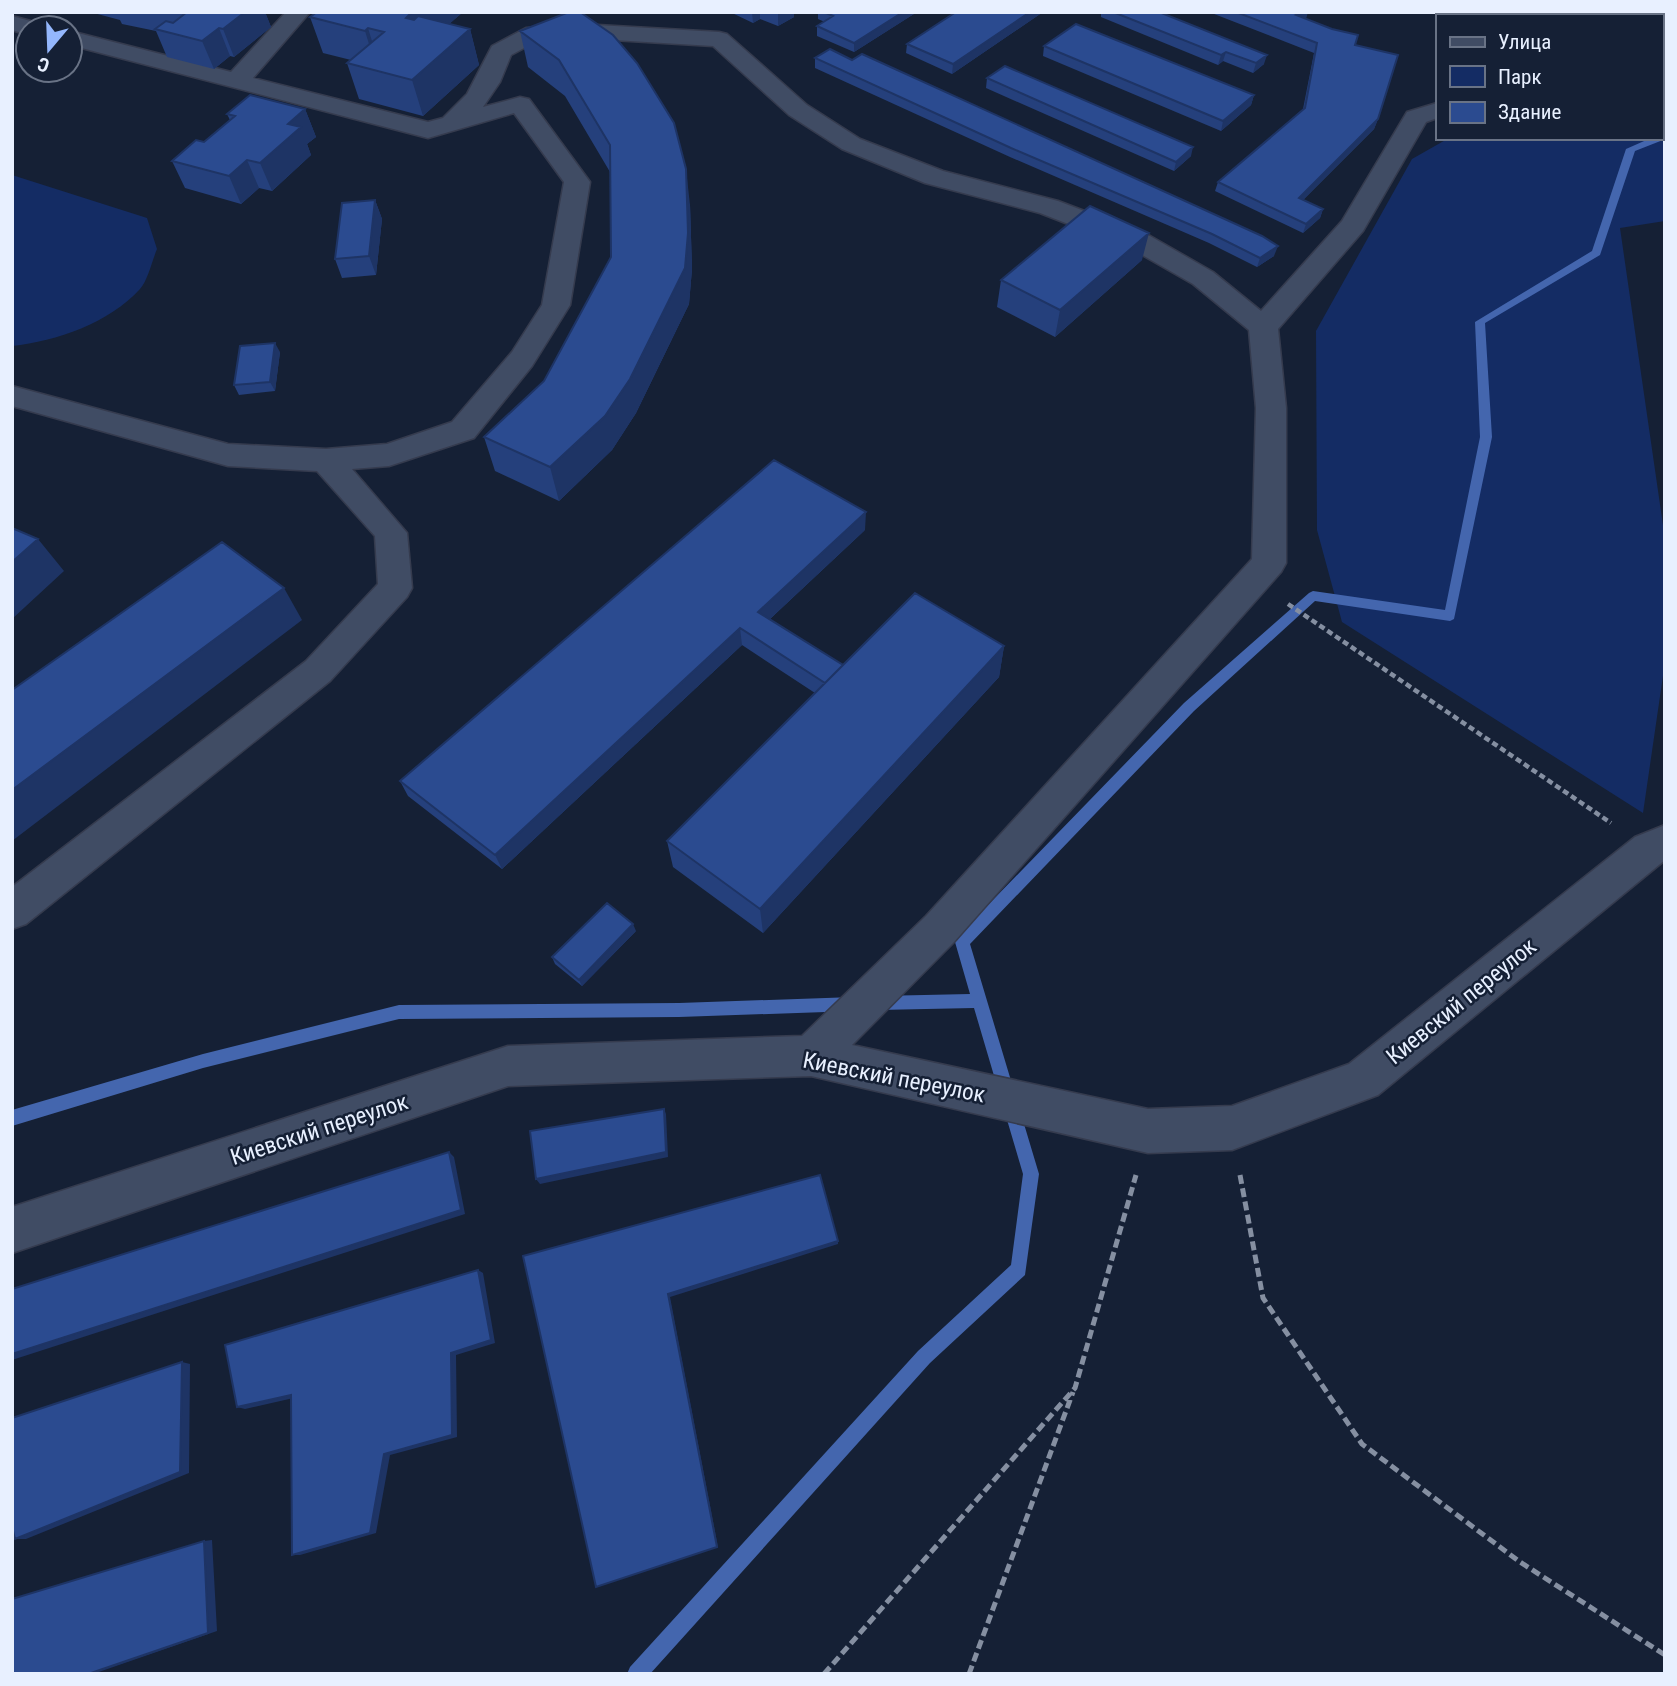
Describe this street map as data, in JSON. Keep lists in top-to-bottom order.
{
  "streets": {
    "street": ["Киевский переулок"]
  },
  "legend": ["Улица", "Парк", "Здание"],
  "north": "bottom"
}
